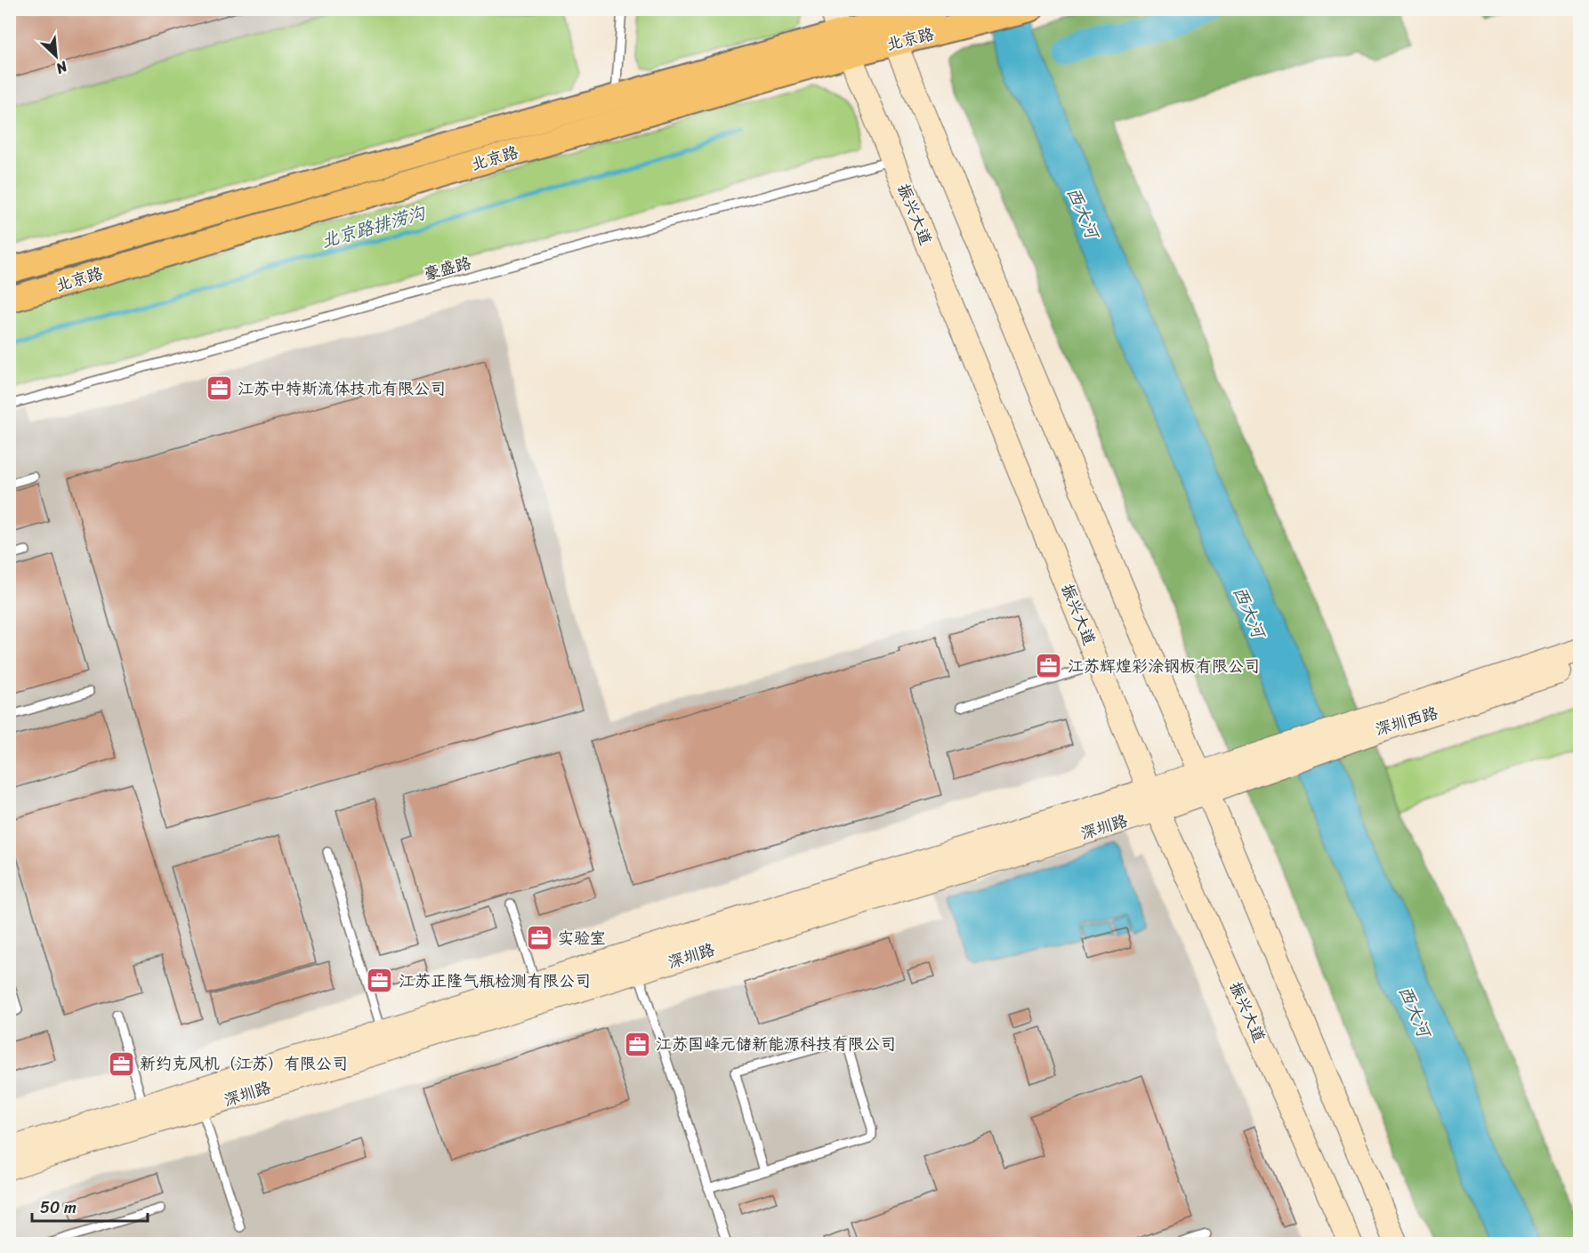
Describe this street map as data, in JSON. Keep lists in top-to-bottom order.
{
  "streets": {
    "main road": [
      "北京路",
      "振兴大道",
      "深圳西路",
      "深圳路"
    ],
    "lane": ["豪盛路"]
  },
  "crossings": [
    ["北京路", "振兴大道"],
    ["振兴大道", "豪盛路"],
    ["振兴大道", "深圳路"],
    ["深圳西路", "深圳路"]
  ],
  "water": ["西大河", "北京路排涝沟"],
  "places": {
    "office": [
      "江苏中特斯流体技术有限公司",
      "江苏辉煌彩涂钢板有限公司",
      "实验室",
      "江苏正隆气瓶检测有限公司",
      "江苏国峰元储新能源科技有限公司",
      "新约克风机（江苏）有限公司"
    ]
  },
  "scale_bar": "50 m",
  "north": "bottom right"
}
